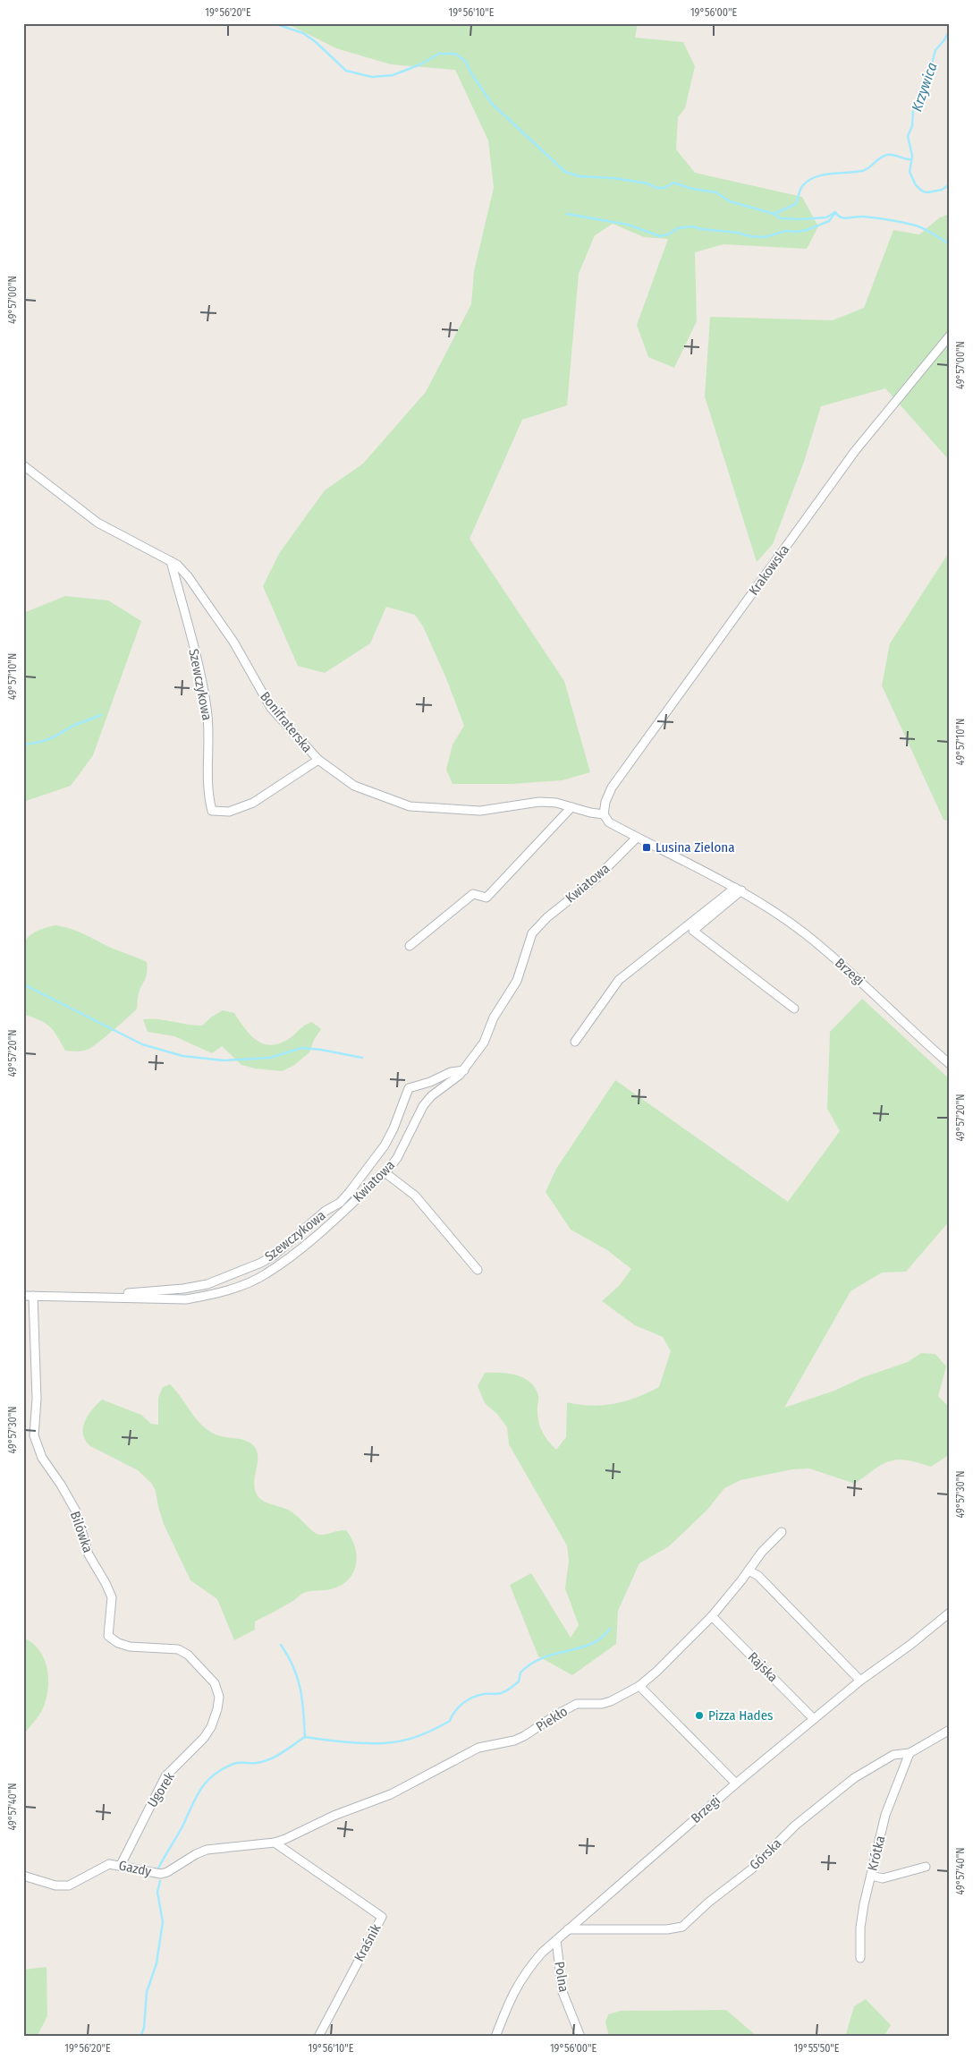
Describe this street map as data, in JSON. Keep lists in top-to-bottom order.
{
  "streets": {
    "street": [
      "Krakowska",
      "Szewczykowa",
      "Bonifraterska",
      "Kwiatowa",
      "Brzegi",
      "Bilówka",
      "Rajska",
      "Piekło",
      "Ugorek",
      "Krótka",
      "Górska",
      "Gazdy",
      "Kraśnik",
      "Polna"
    ]
  },
  "crossings": [
    ["Krakowska", "Bonifraterska"],
    ["Krakowska", "Brzegi"],
    ["Szewczykowa", "Bonifraterska"],
    ["Szewczykowa", "Kwiatowa"],
    ["Bonifraterska", "Brzegi"],
    ["Kwiatowa", "Brzegi"],
    ["Kwiatowa", "Bilówka"],
    ["Brzegi", "Rajska"],
    ["Brzegi", "Górska"],
    ["Brzegi", "Polna"],
    ["Bilówka", "Ugorek"],
    ["Rajska", "Piekło"],
    ["Piekło", "Gazdy"],
    ["Piekło", "Kraśnik"],
    ["Ugorek", "Gazdy"],
    ["Krótka", "Górska"],
    ["Gazdy", "Kraśnik"]
  ],
  "water": ["Krzywica"],
  "places": {
    "transit": ["Lusina Zielona"],
    "other": ["Pizza Hades"]
  },
  "coordinates": [
    "19°56'20\"E",
    "19°56'10\"E",
    "19°56'00\"E",
    "49°57'00\"N",
    "49°57'10\"N",
    "49°57'20\"N",
    "49°57'30\"N",
    "49°57'40\"N",
    "19°55'50\"E"
  ]
}
